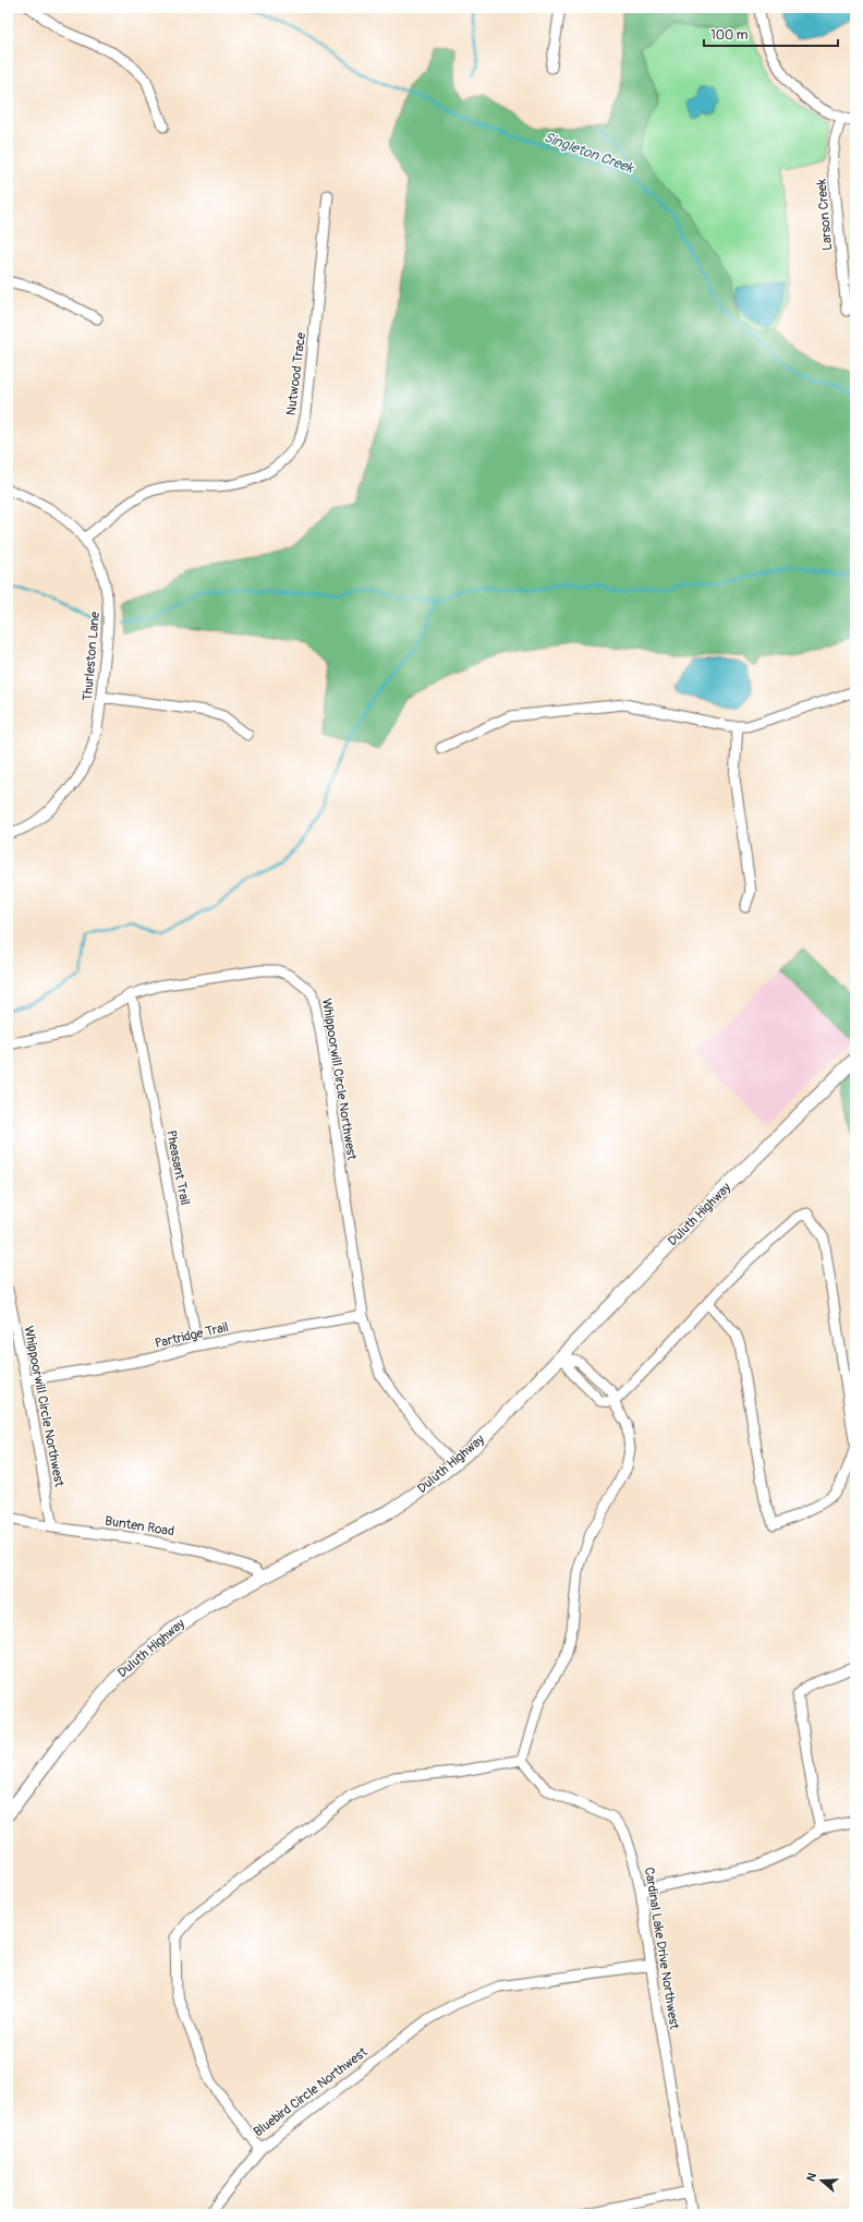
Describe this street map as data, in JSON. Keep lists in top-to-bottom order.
{
  "streets": {
    "main road": ["Duluth Highway"],
    "street": [
      "Larson Creek",
      "Nutwood Trace",
      "Thurleston Lane",
      "Whippoorwill Circle Northwest",
      "Pheasant Trail",
      "Partridge Trail",
      "Bunten Road",
      "Cardinal Lake Drive Northwest",
      "Bluebird Circle Northwest"
    ]
  },
  "crossings": [
    ["Nutwood Trace", "Thurleston Lane"],
    ["Whippoorwill Circle Northwest", "Pheasant Trail"],
    ["Whippoorwill Circle Northwest", "Duluth Highway"],
    ["Whippoorwill Circle Northwest", "Partridge Trail"],
    ["Whippoorwill Circle Northwest", "Bunten Road"],
    ["Pheasant Trail", "Partridge Trail"],
    ["Duluth Highway", "Bunten Road"],
    ["Cardinal Lake Drive Northwest", "Bluebird Circle Northwest"]
  ],
  "water": ["Singleton Creek"],
  "scale_bar": "100 m",
  "north": "left"
}
